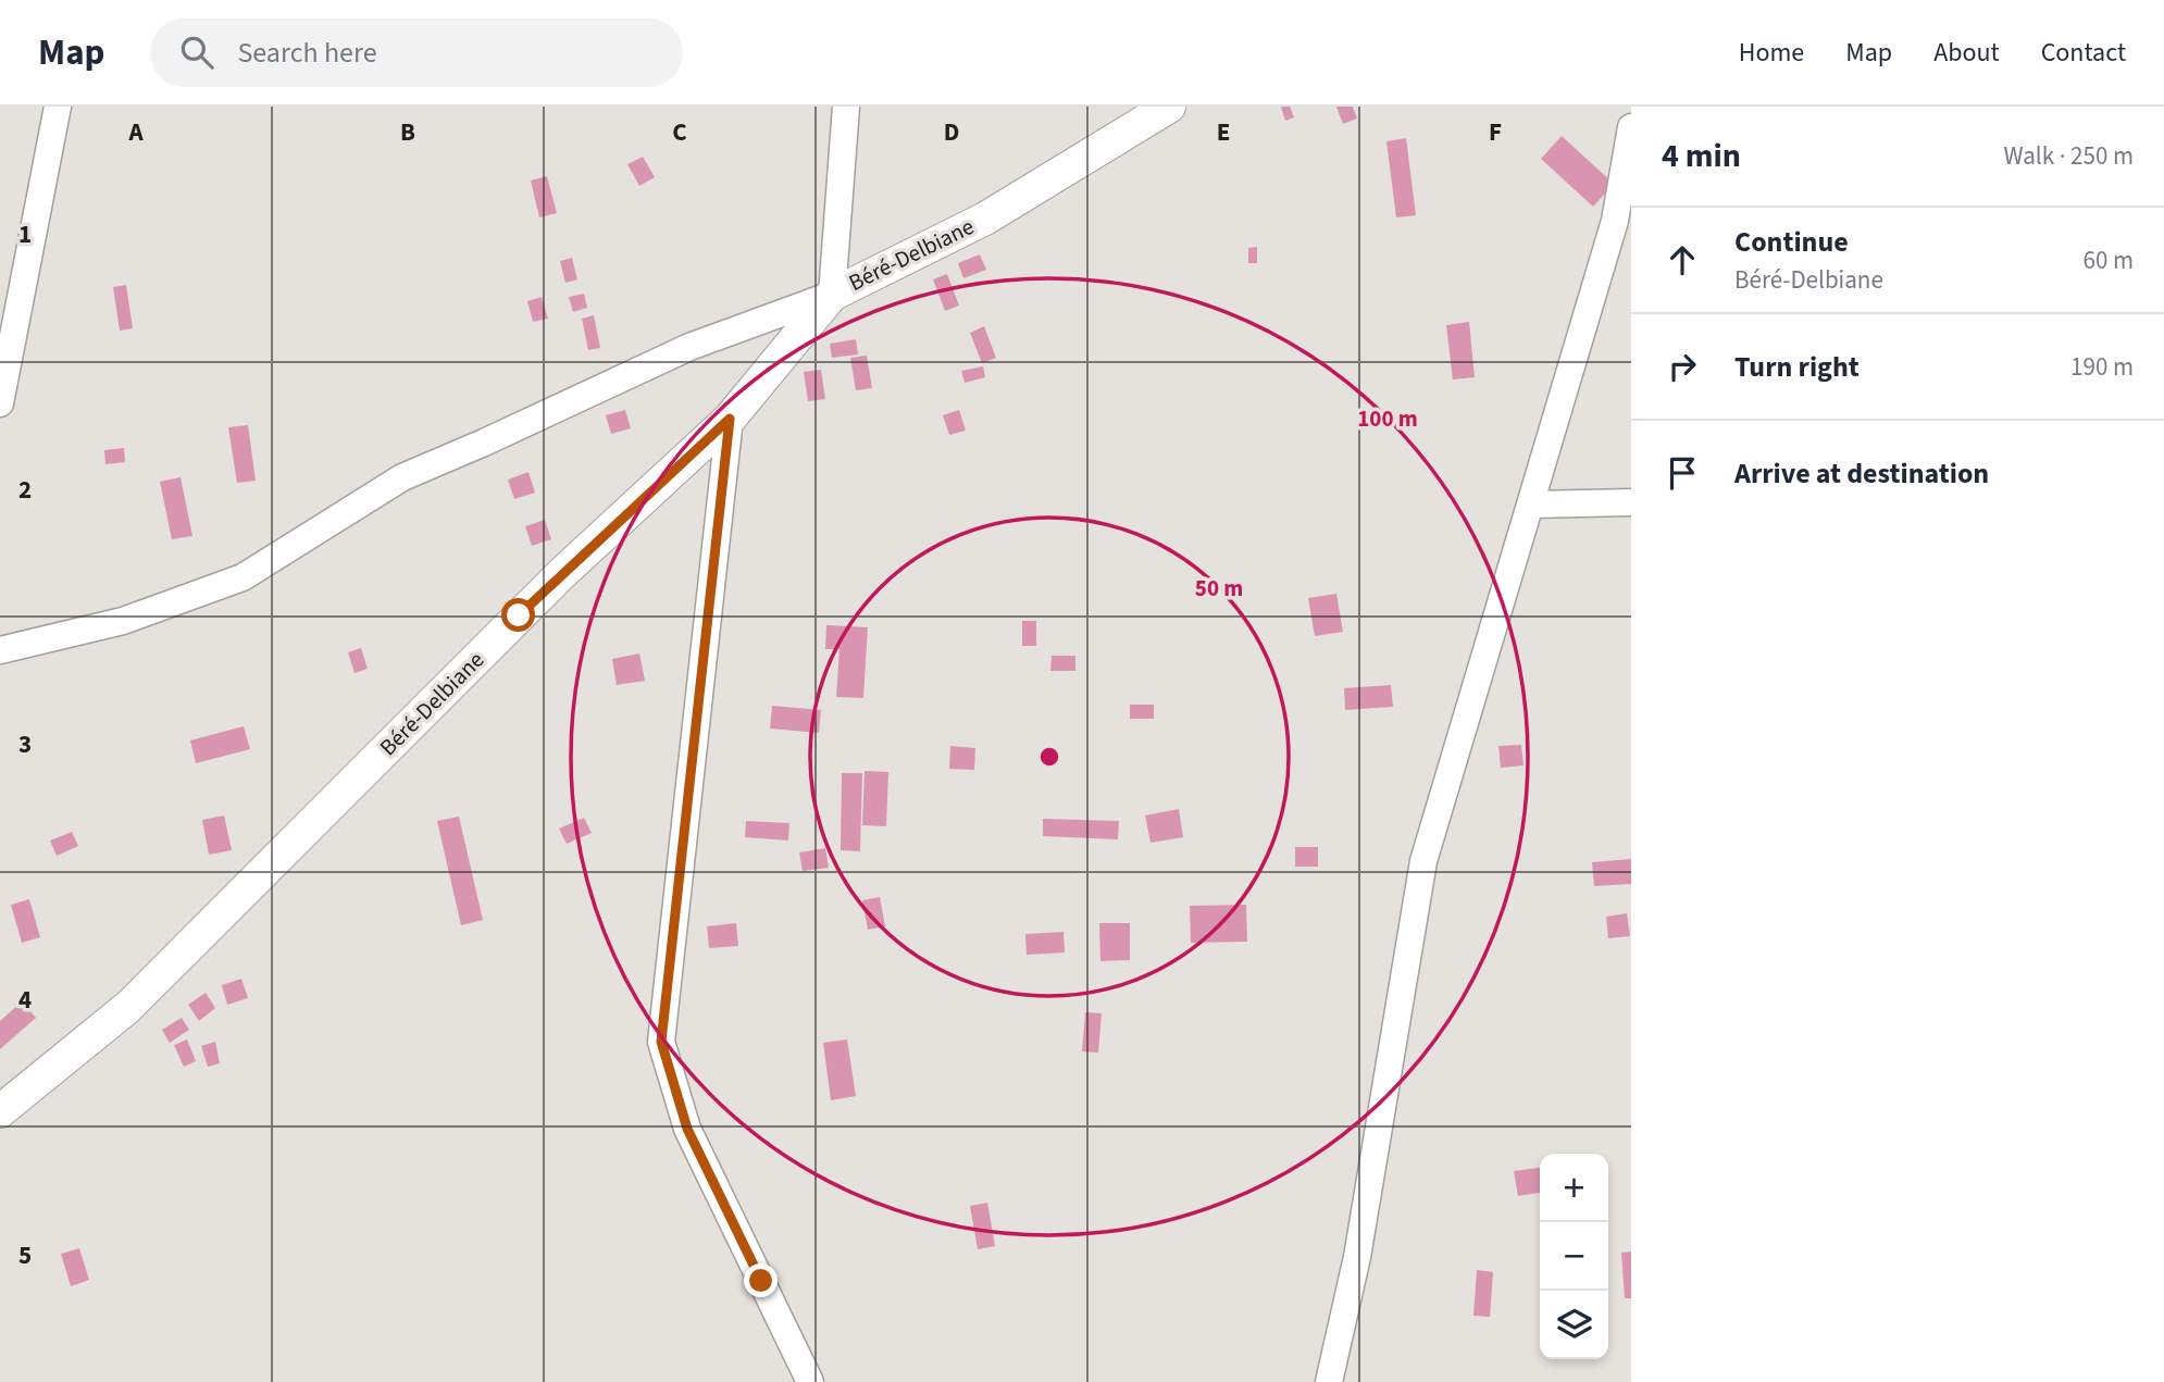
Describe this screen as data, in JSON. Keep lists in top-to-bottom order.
{
  "streets": {
    "street": ["Béré-Delbiane"]
  },
  "page": {
    "header": "Map",
    "search": "Search here",
    "nav": [
      "Home",
      "Map",
      "About",
      "Contact"
    ],
    "heading": ["4 min", "Walk · 250 m"],
    "list": [
      ["Continue", "Béré-Delbiane", "60 m"],
      ["Turn right", "190 m"],
      "Arrive at destination"
    ],
    "map_buttons": ["+", "−"]
  },
  "grid": {
    "columns": [
      "A",
      "B",
      "C",
      "D",
      "E",
      "F"
    ],
    "rows": [
      "1",
      "2",
      "3",
      "4",
      "5"
    ]
  },
  "rings": ["100 m", "50 m"]
}
